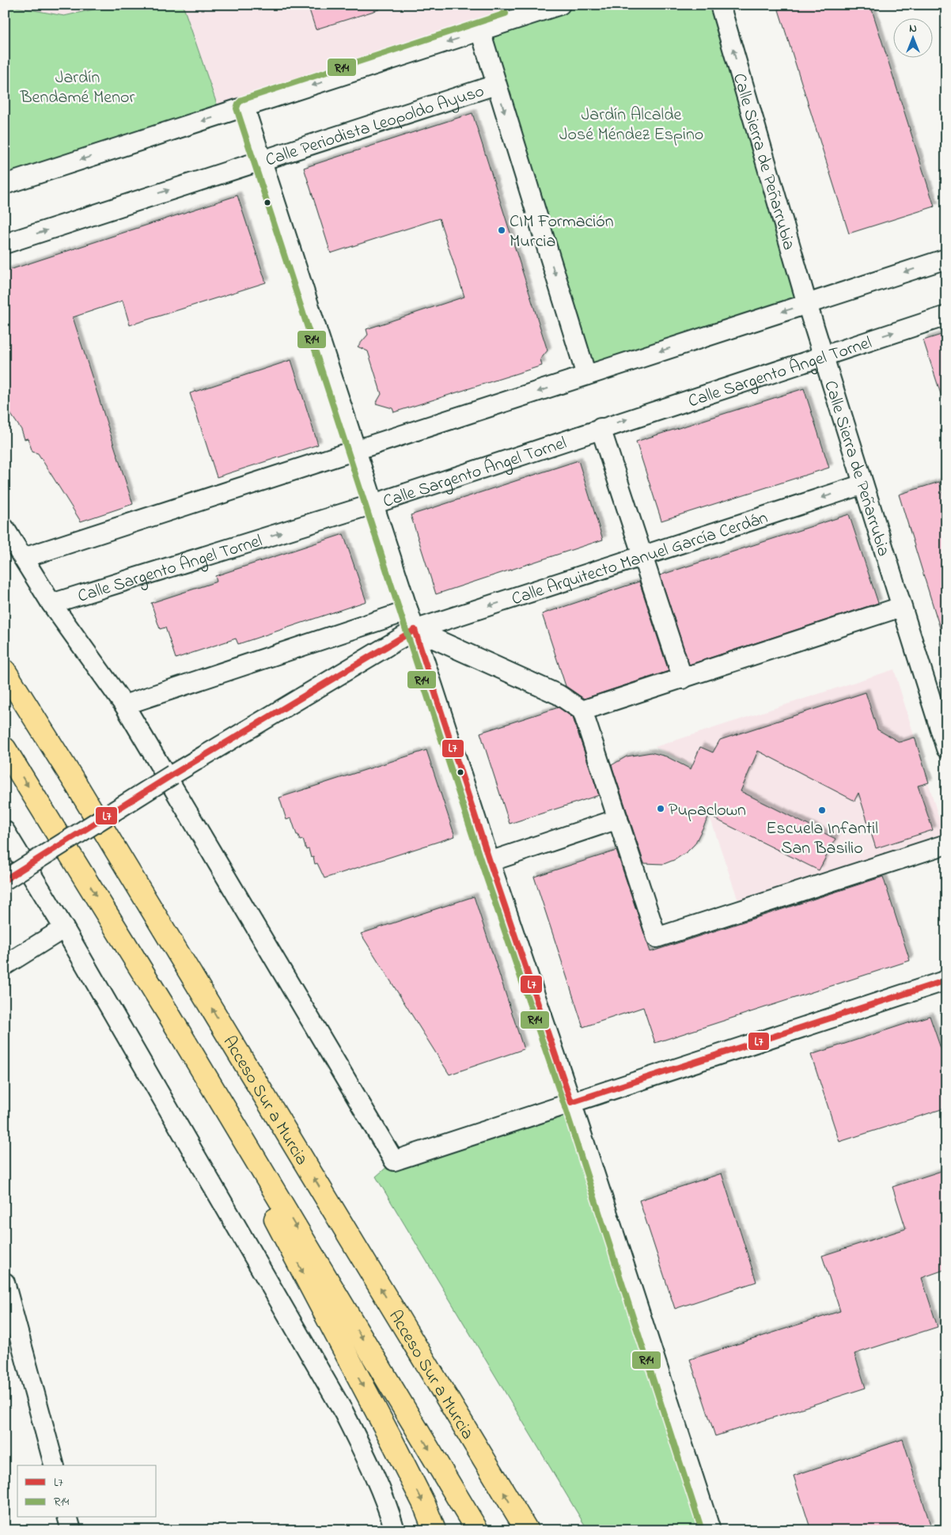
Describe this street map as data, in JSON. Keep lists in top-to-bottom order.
{
  "streets": {
    "highway": ["Acceso Sur a Murcia"],
    "street": [
      "Calle Periodista Leopoldo Ayuso",
      "Calle Sierra de Peñarrubia",
      "Calle Sargento Ángel Tornel",
      "Calle Arquitecto Manuel García Cerdán"
    ]
  },
  "crossings": [
    ["Calle Sierra de Peñarrubia", "Calle Sargento Ángel Tornel"],
    ["Calle Sierra de Peñarrubia", "Calle Arquitecto Manuel García Cerdán"]
  ],
  "one_way": ["Calle Sierra de Peñarrubia"],
  "parks": ["Jardín Bendamé Menor", "Jardín Alcalde José Méndez Espino"],
  "places": ["CIM Formación Murcia", "Pupaclown", "Escuela Infantil San Basilio"],
  "lines": ["transit line R14", "transit line L7"],
  "legend": ["L7", "R14"],
  "north": "top"
}
